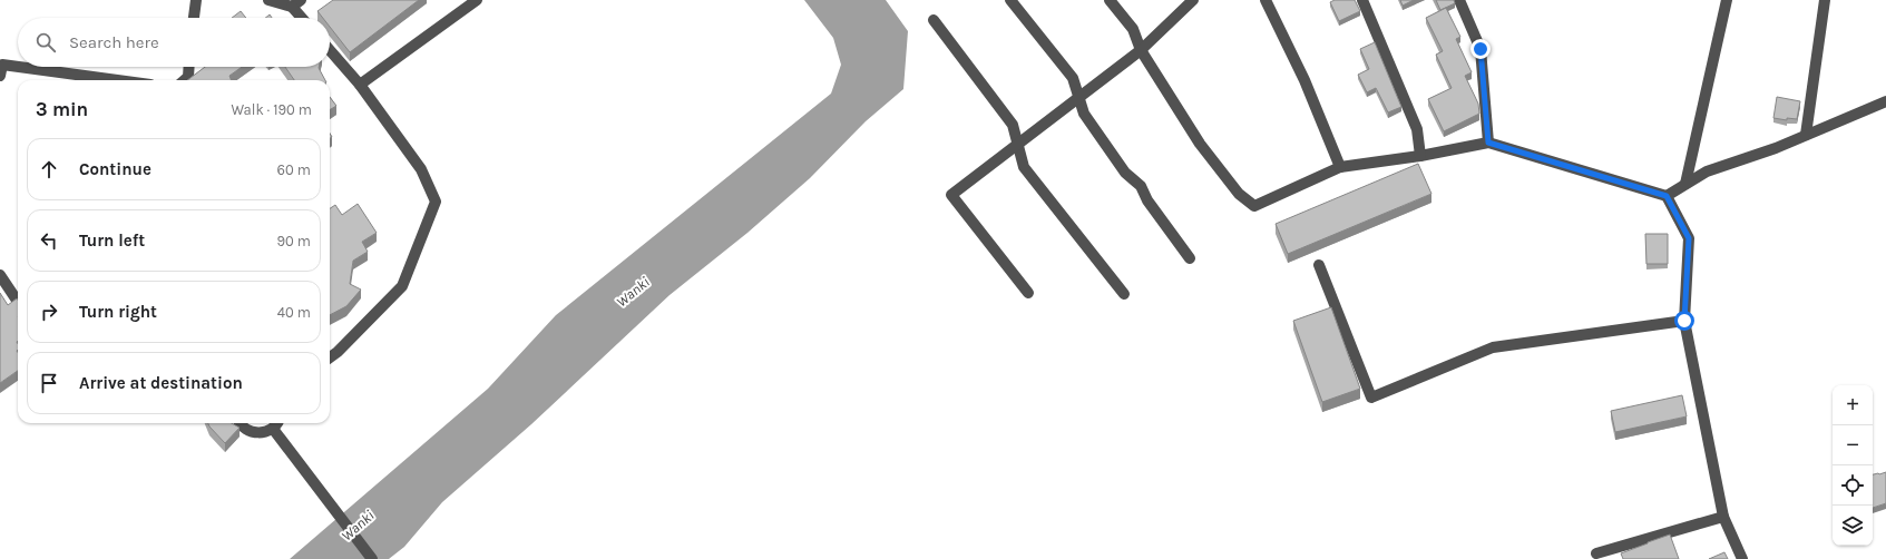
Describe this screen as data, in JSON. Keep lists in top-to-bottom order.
{
  "water": ["Wanki"],
  "page": {
    "search": "Search here",
    "heading": ["3 min", "Walk · 190 m"],
    "list": [
      ["Continue", "60 m"],
      ["Turn left", "90 m"],
      ["Turn right", "40 m"],
      "Arrive at destination"
    ],
    "map_buttons": ["+", "−"]
  }
}
